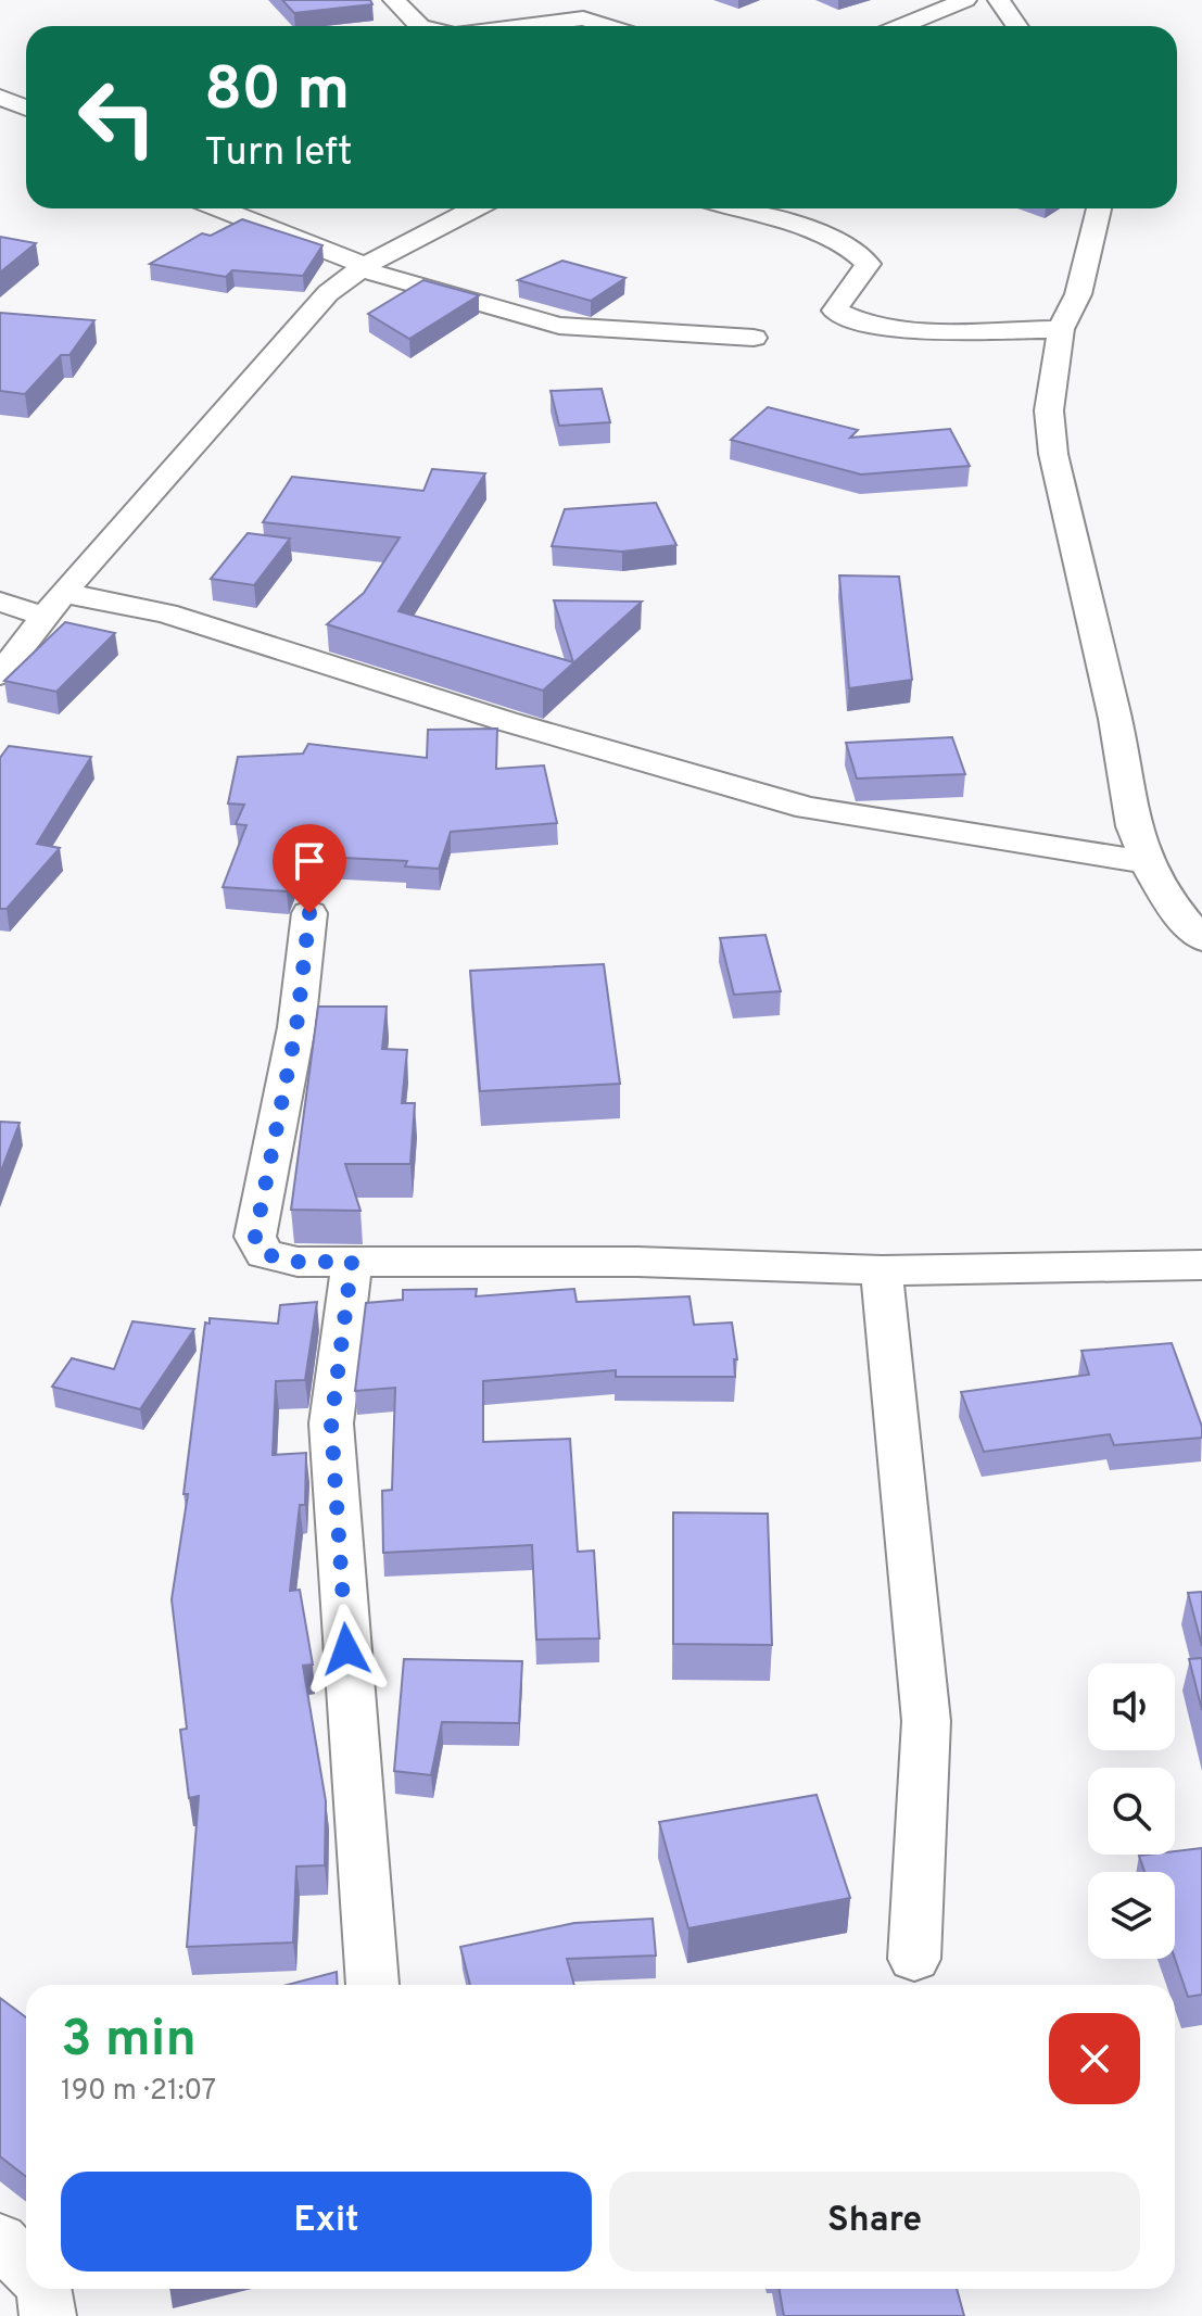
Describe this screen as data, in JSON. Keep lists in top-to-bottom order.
{
  "page": {
    "turn": ["80 m", "Turn left"],
    "heading": ["3 min", "190 m · 21:07"],
    "buttons": ["Exit", "Share"]
  }
}
